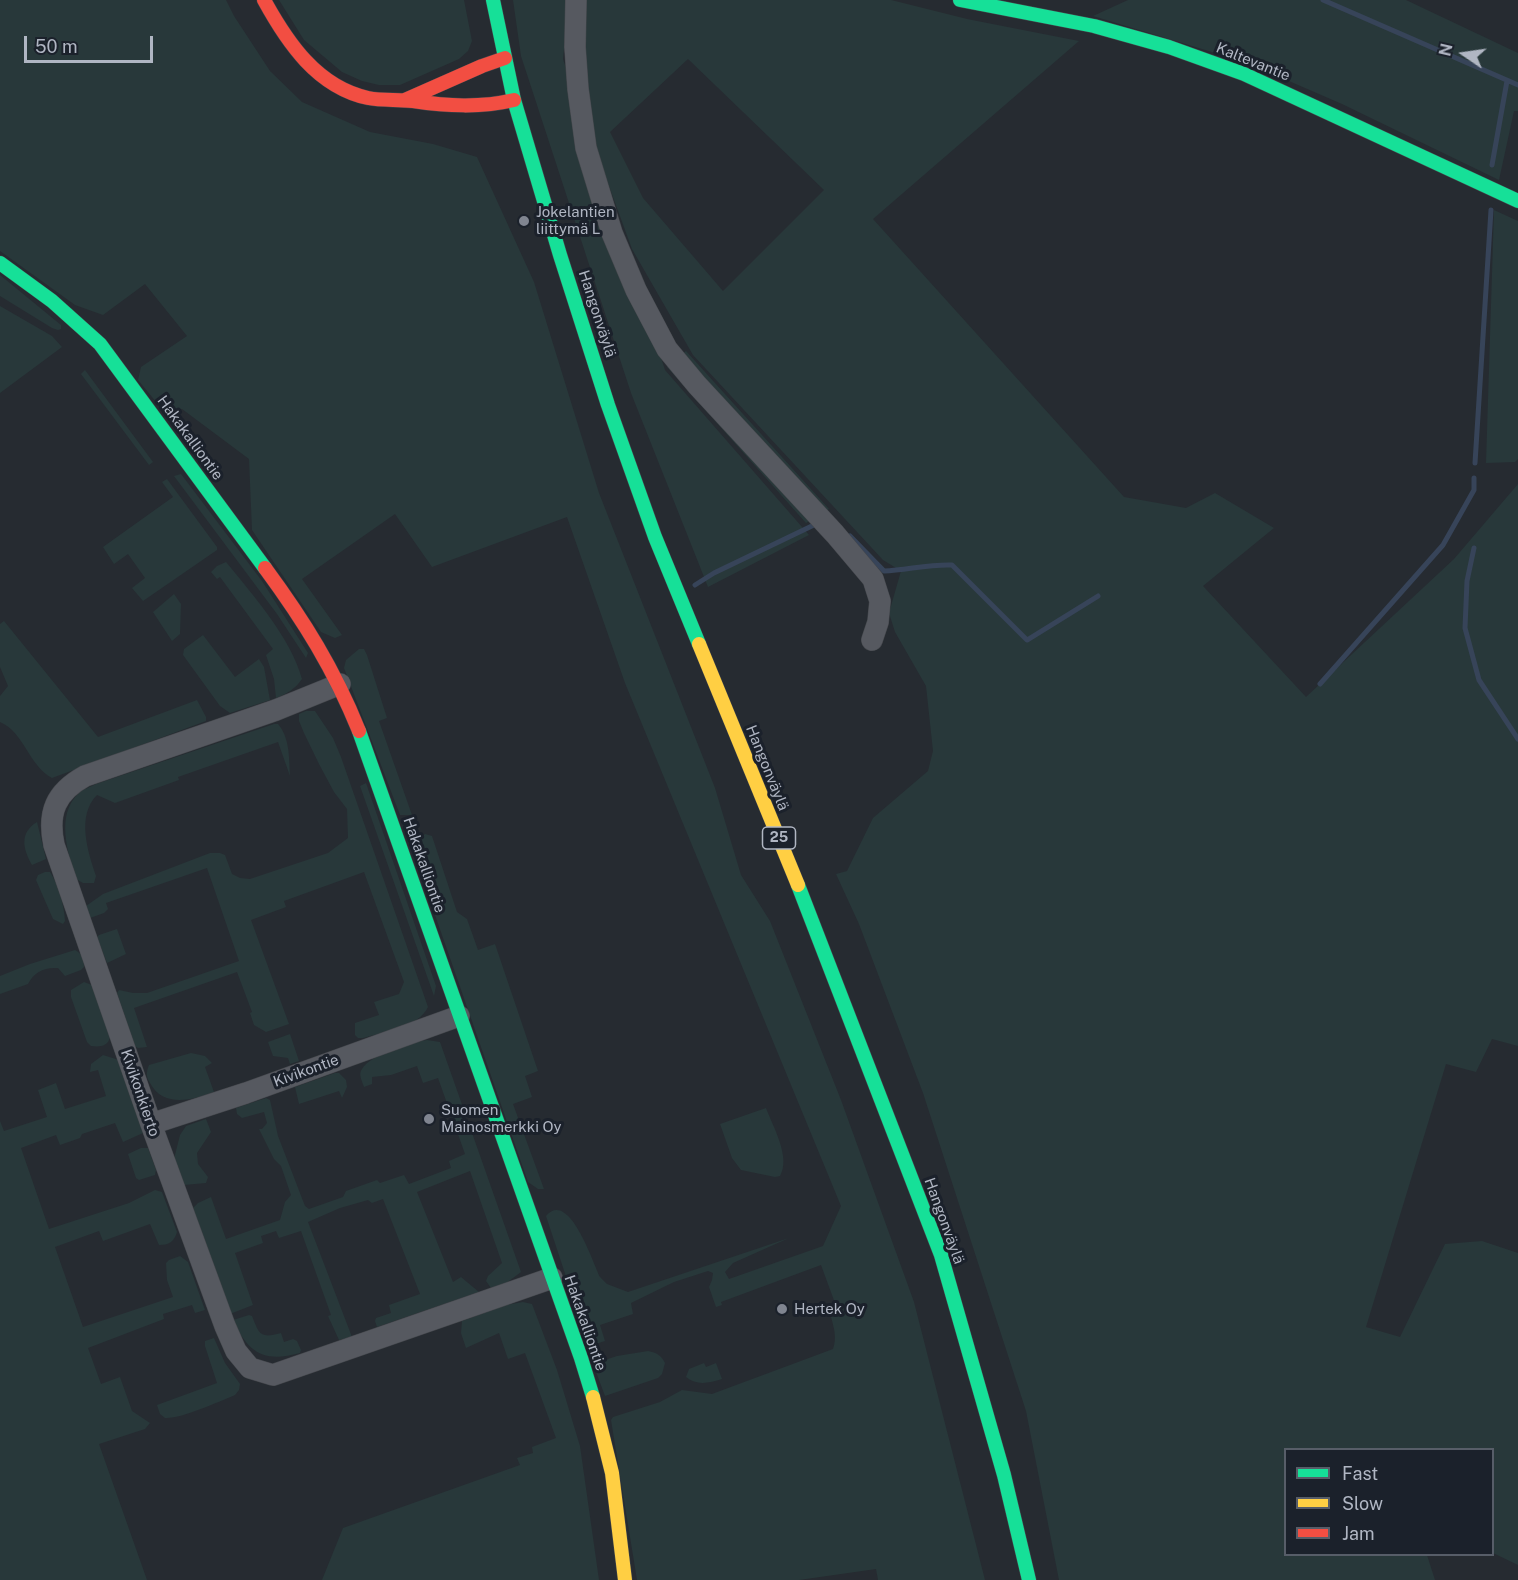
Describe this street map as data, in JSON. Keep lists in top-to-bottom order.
{
  "streets": {
    "main road": [
      "Kaltevantie",
      "Hangonväylä",
      "Hakakalliontie",
      "25"
    ],
    "street": ["Kivikontie", "Kivikonkierto"]
  },
  "crossings": [
    ["Hakakalliontie", "Kivikontie"],
    ["Hakakalliontie", "Kivikonkierto"],
    ["Kivikontie", "Kivikonkierto"]
  ],
  "places": ["Jokelantien liittymä L", "Suomen Mainosmerkki Oy", "Hertek Oy"],
  "legend": ["Fast", "Slow", "Jam"],
  "scale_bar": "50 m",
  "north": "left"
}
